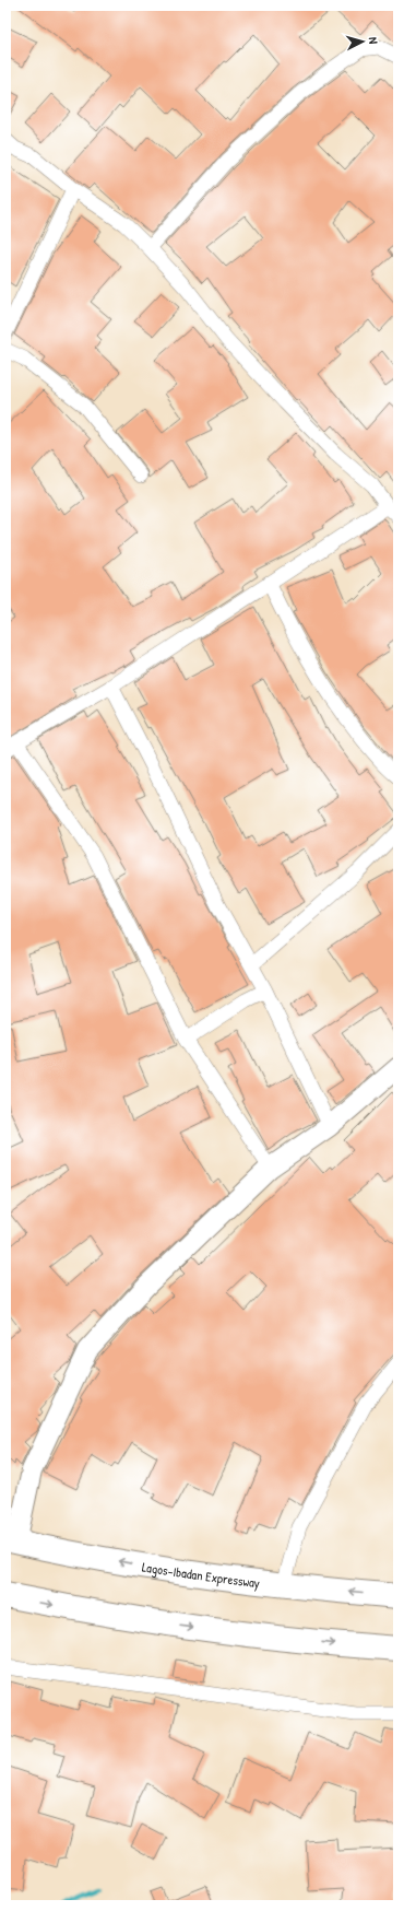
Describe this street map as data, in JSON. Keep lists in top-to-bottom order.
{
  "streets": {
    "highway": ["Lagos-Ibadan Expressway"]
  },
  "north": "right"
}
